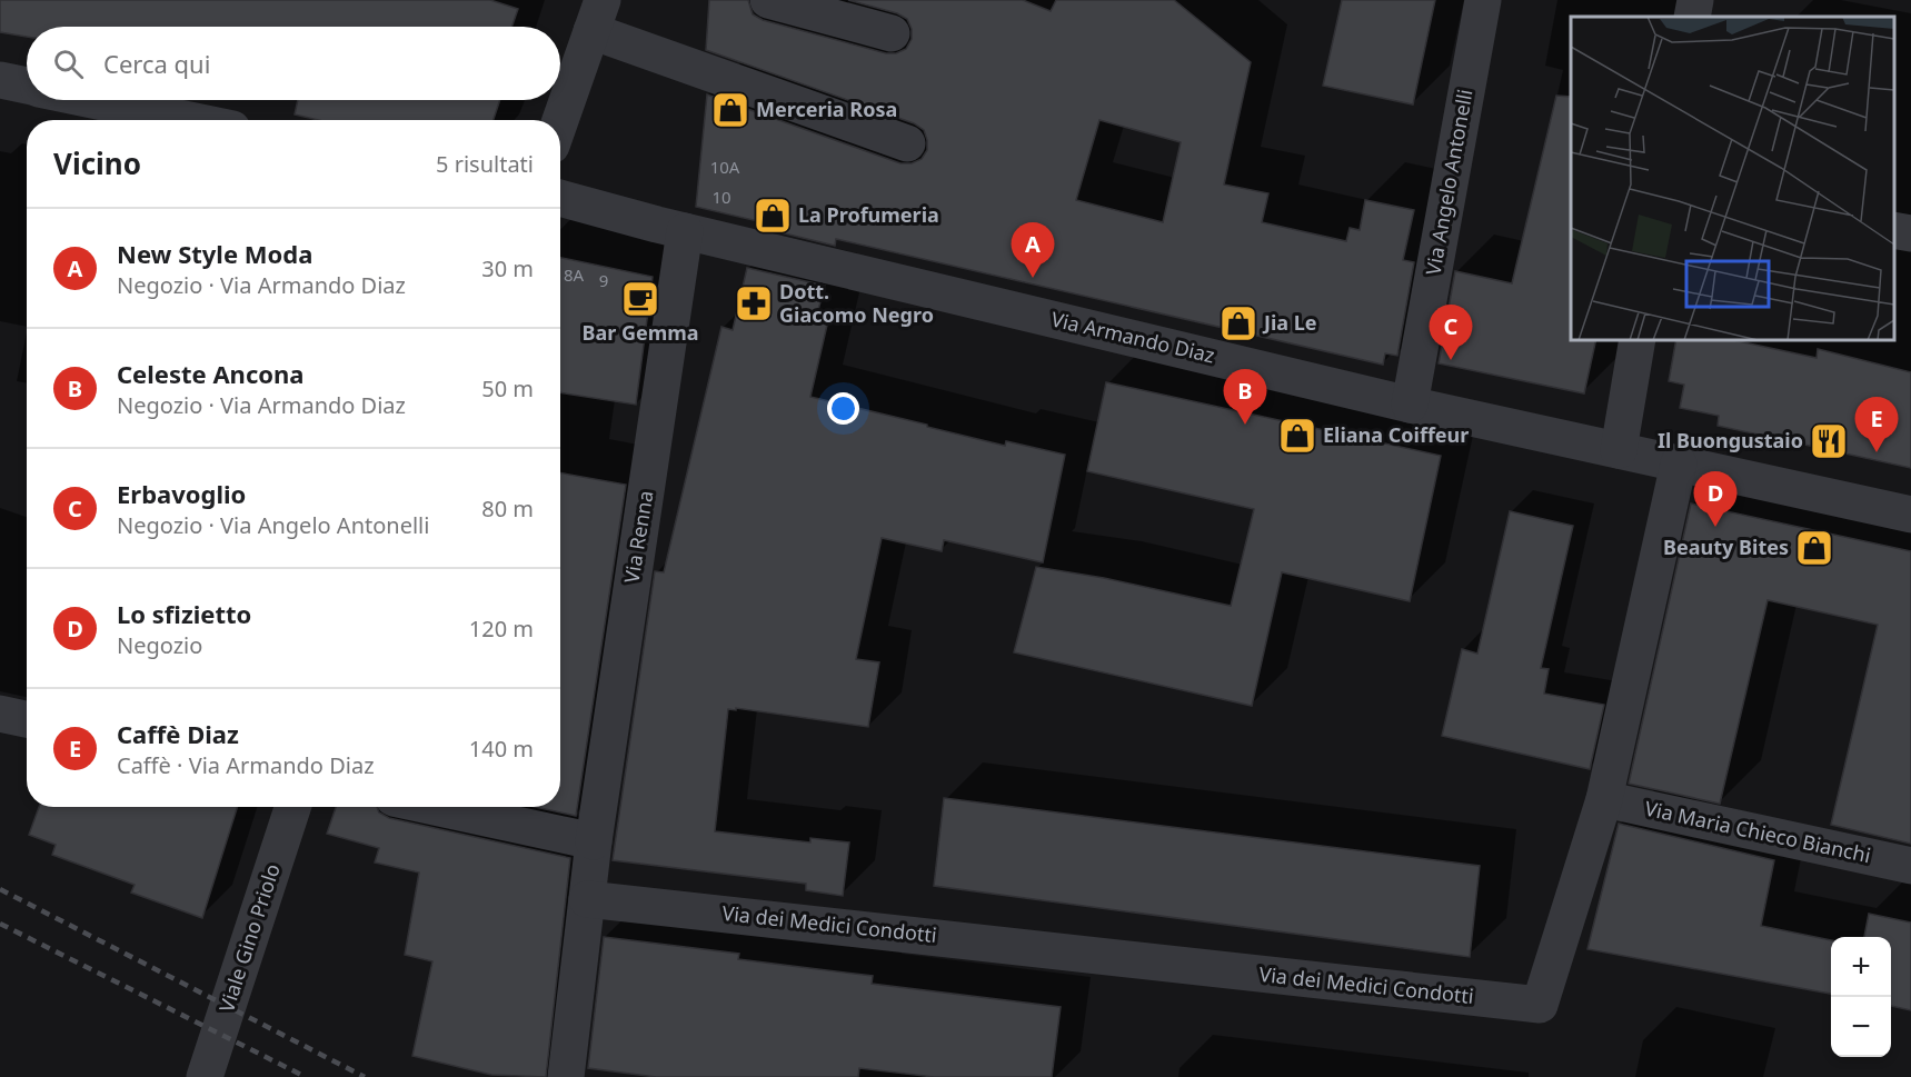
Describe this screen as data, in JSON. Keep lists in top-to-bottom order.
{
  "streets": {
    "street": [
      "Via Angelo Antonelli",
      "Via Armando Diaz",
      "Via Renna",
      "Via Maria Chieco Bianchi",
      "Via dei Medici Condotti",
      "Viale Gino Priolo"
    ]
  },
  "crossings": [
    ["Via Angelo Antonelli", "Via Armando Diaz"],
    ["Via Armando Diaz", "Via Renna"],
    ["Via Armando Diaz", "Via dei Medici Condotti"],
    ["Via Renna", "Via dei Medici Condotti"],
    ["Via Maria Chieco Bianchi", "Via dei Medici Condotti"]
  ],
  "places": {
    "shop": [
      "Merceria Rosa",
      "La Profumeria",
      "Jia Le",
      "Eliana Coiffeur",
      "Beauty Bites"
    ],
    "cafe": ["Bar Gemma"],
    "pharmacy": ["Dott. Giacomo Negro"],
    "restaurant": ["Il Buongustaio"]
  },
  "house_numbers": [
    "10A",
    "10",
    "8A",
    "9"
  ],
  "page": {
    "search": "Cerca qui",
    "heading": ["Vicino", "5 risultati"],
    "list": [
      {
        "mark": "A",
        "name": "New Style Moda",
        "note": "Negozio · Via Armando Diaz",
        "value": "30 m"
      },
      {
        "mark": "B",
        "name": "Celeste Ancona",
        "note": "Negozio · Via Armando Diaz",
        "value": "50 m"
      },
      {
        "mark": "C",
        "name": "Erbavoglio",
        "note": "Negozio · Via Angelo Antonelli",
        "value": "80 m"
      },
      {
        "mark": "D",
        "name": "Lo sfizietto",
        "note": "Negozio",
        "value": "120 m"
      },
      {
        "mark": "E",
        "name": "Caffè Diaz",
        "note": "Caffè · Via Armando Diaz",
        "value": "140 m"
      }
    ],
    "pins": [
      "A",
      "C",
      "B",
      "E",
      "D"
    ],
    "map_buttons": ["+", "−"]
  }
}
